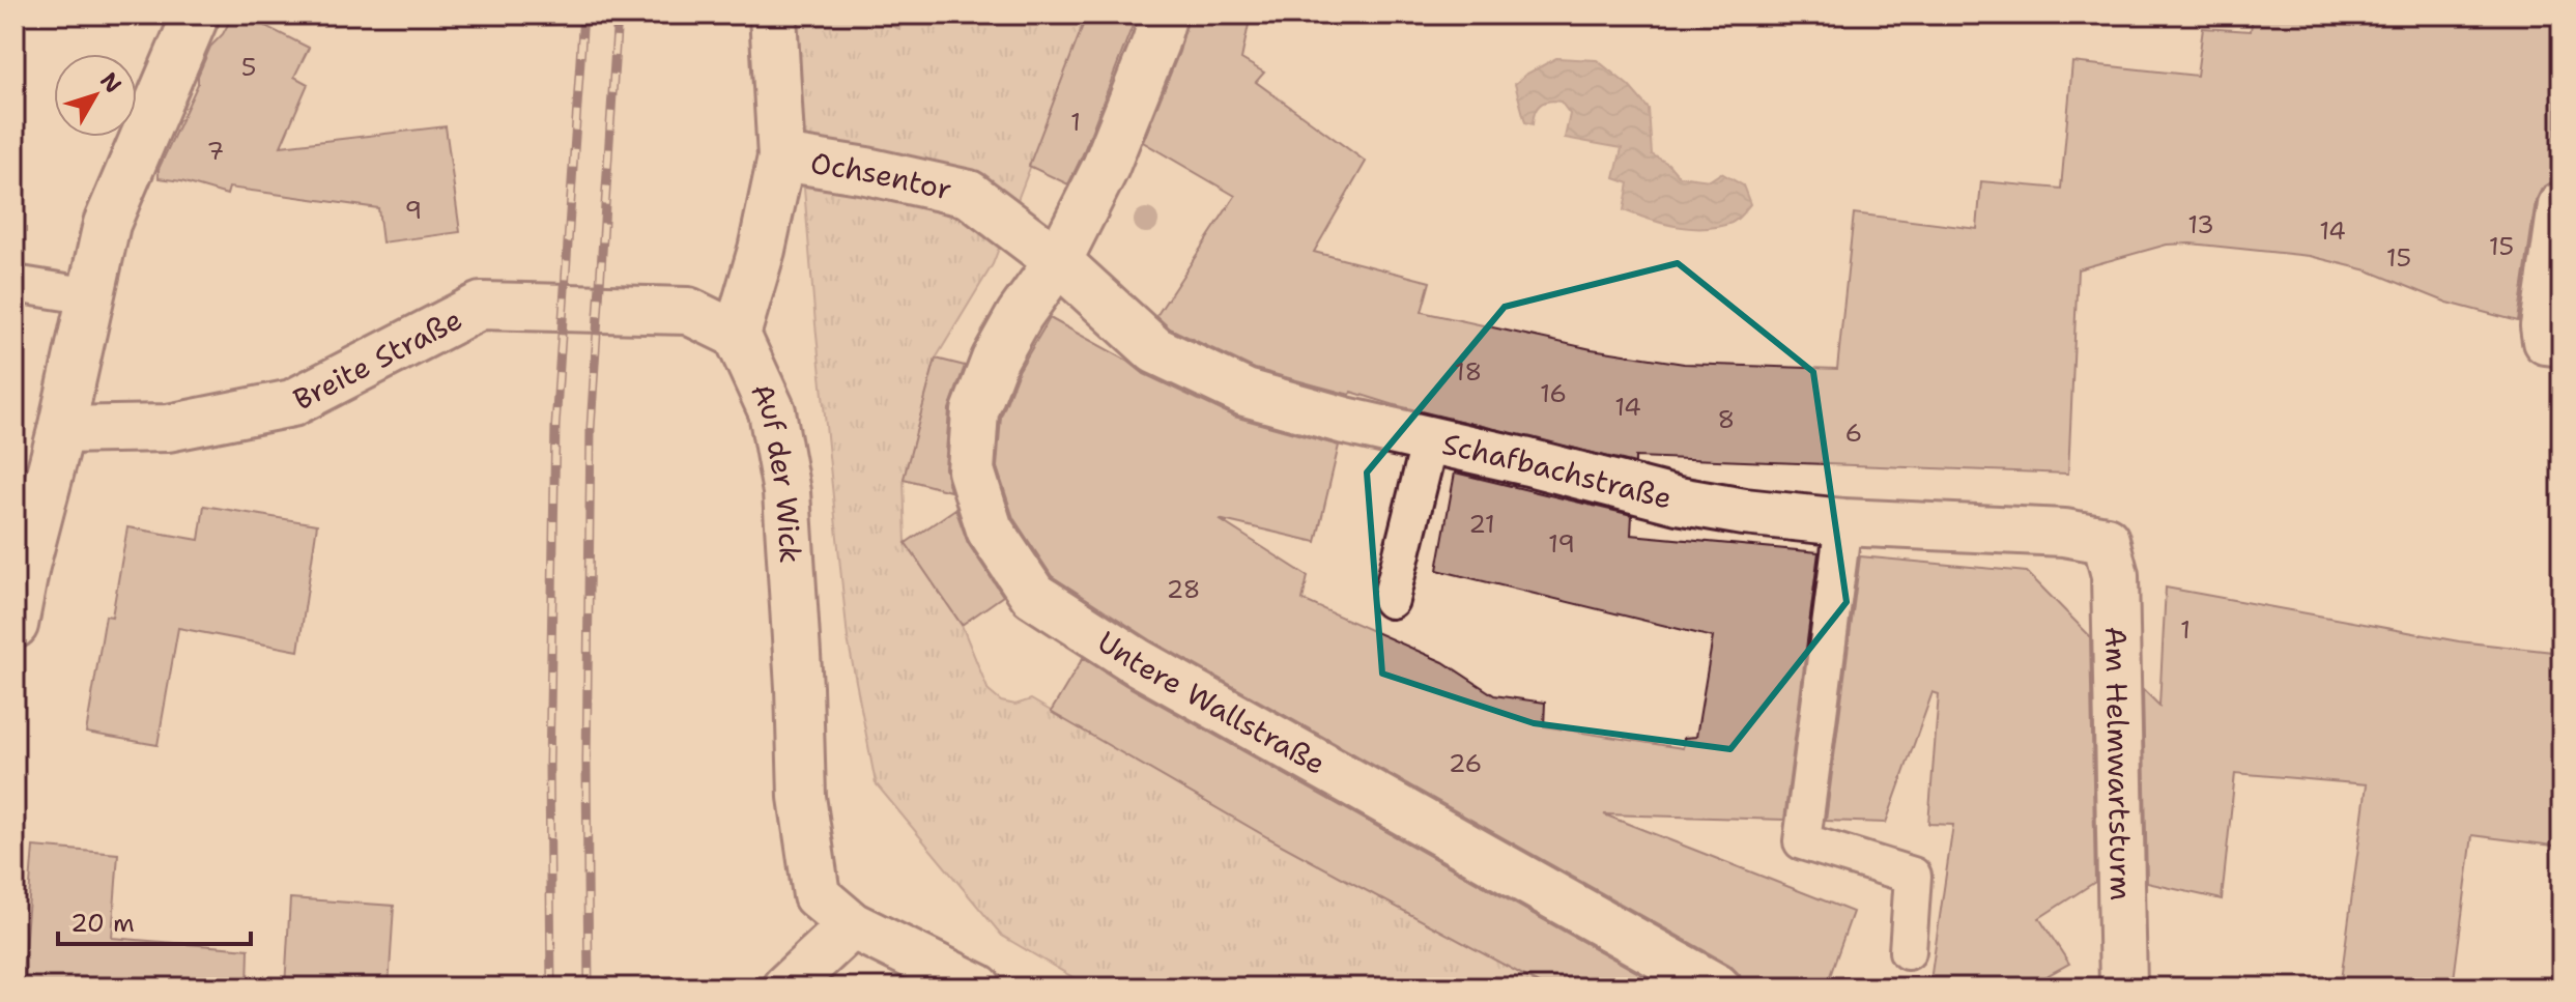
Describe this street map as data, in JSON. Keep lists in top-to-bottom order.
{
  "streets": {
    "street": [
      "Ochsentor",
      "Breite Straße",
      "Schafbachstraße",
      "Auf der Wick",
      "Untere Wallstraße",
      "Am Helmwartsturm"
    ]
  },
  "crossings": [
    ["Ochsentor", "Schafbachstraße"],
    ["Ochsentor", "Untere Wallstraße"],
    ["Breite Straße", "Auf der Wick"],
    ["Schafbachstraße", "Untere Wallstraße"],
    ["Schafbachstraße", "Am Helmwartsturm"]
  ],
  "house_numbers": [
    "5",
    "1",
    "7",
    "9",
    "13",
    "14",
    "15",
    "15",
    "18",
    "16",
    "14",
    "8",
    "6",
    "21",
    "19",
    "28",
    "1",
    "26"
  ],
  "scale_bar": "20 m",
  "north": "top right"
}
